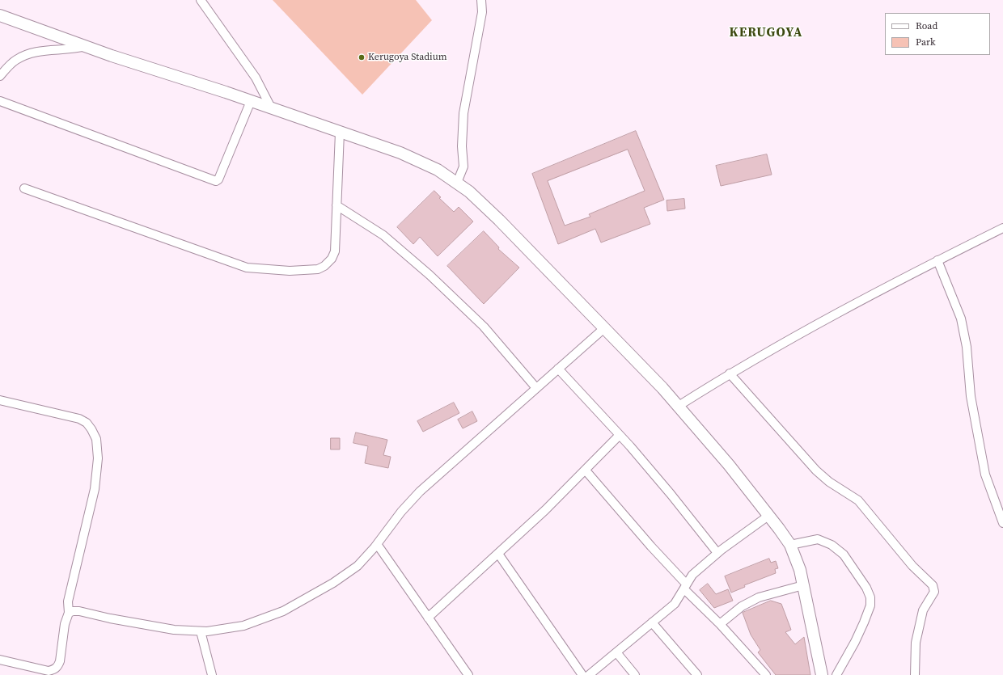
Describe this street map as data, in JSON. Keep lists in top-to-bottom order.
{
  "districts": ["KERUGOYA"],
  "places": ["Kerugoya Stadium"],
  "legend": ["Road", "Park"]
}
